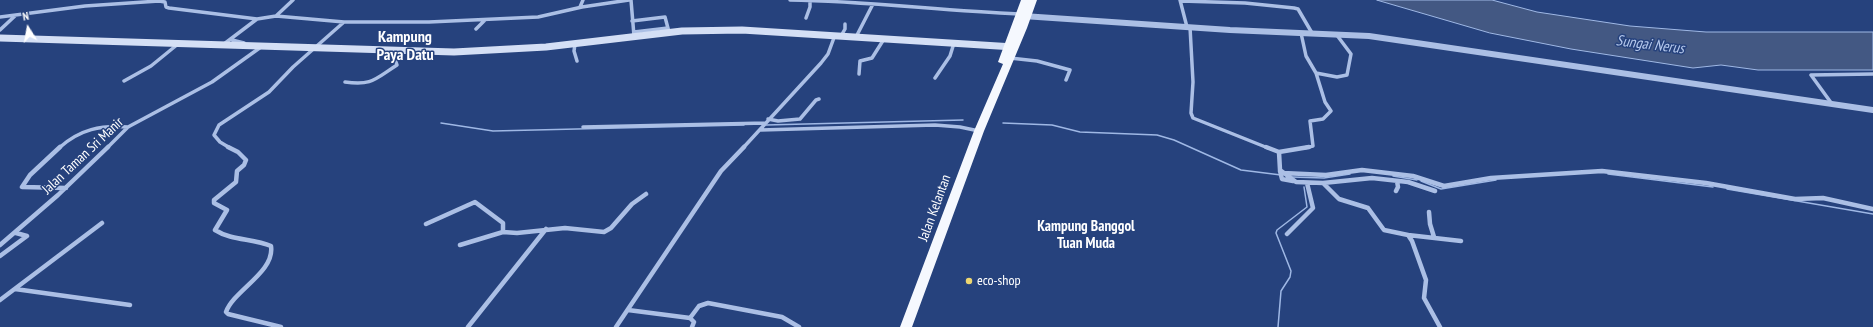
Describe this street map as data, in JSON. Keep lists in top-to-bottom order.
{
  "streets": {
    "highway": ["Jalan Kelantan"],
    "street": ["Jalan Taman Sri Manir"]
  },
  "districts": ["Kampung Paya Datu", "Kampung Banggol Tuan Muda"],
  "water": ["Sungai Nerus"],
  "places": ["eco-shop"],
  "north": "top"
}
